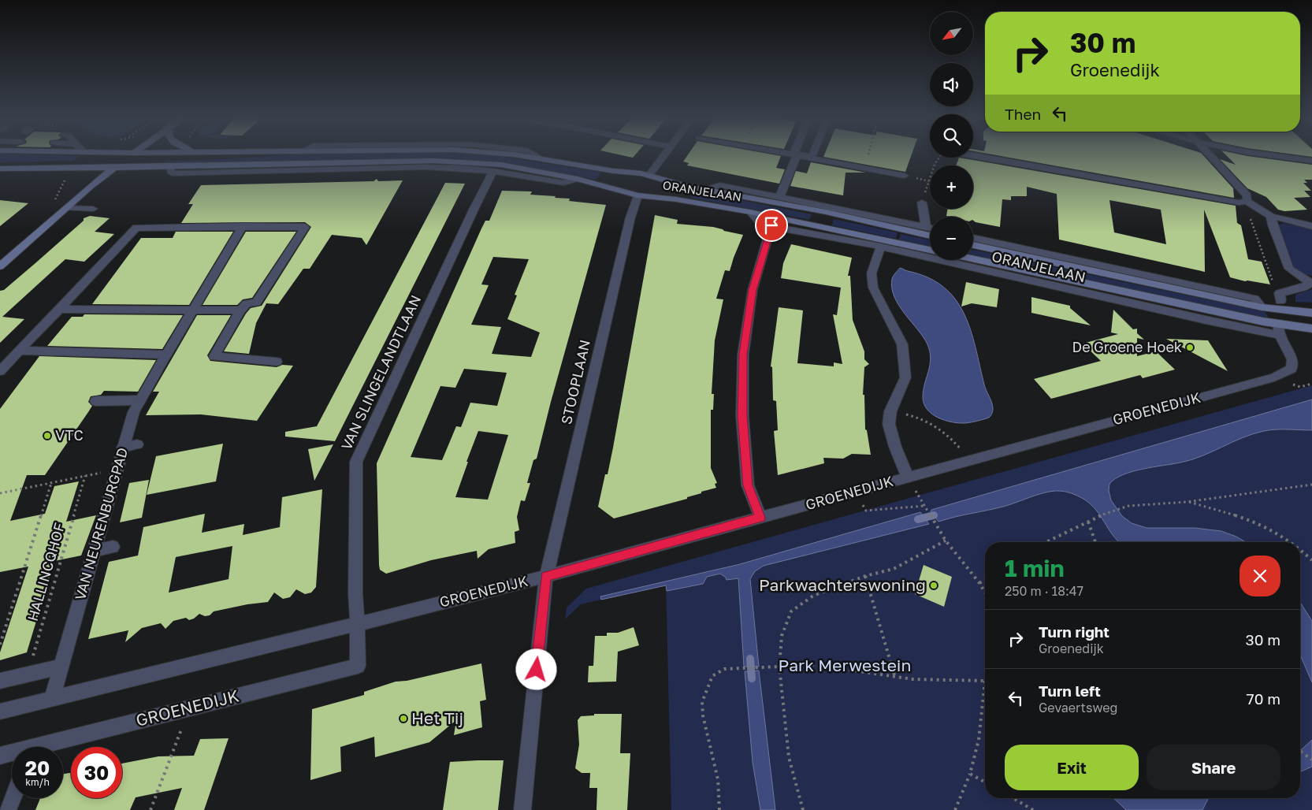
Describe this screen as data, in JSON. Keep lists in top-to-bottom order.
{
  "streets": {
    "main road": ["ORANJELAAN"],
    "street": [
      "VAN SLINGELANDTLAAN",
      "STOOPLAAN",
      "GROENEDIJK",
      "VAN NEURENBURGPAD"
    ],
    "path": ["HALLINCQHOF"]
  },
  "crossings": [
    ["ORANJELAAN", "VAN SLINGELANDTLAAN"],
    ["ORANJELAAN", "STOOPLAAN"],
    ["ORANJELAAN", "GROENEDIJK"],
    ["VAN SLINGELANDTLAAN", "GROENEDIJK"],
    ["STOOPLAAN", "GROENEDIJK"],
    ["GROENEDIJK", "VAN NEURENBURGPAD"]
  ],
  "parks": ["Park Merwestein"],
  "places": [
    "De Groene Hoek",
    "VTC",
    "Parkwachterswoning",
    "Het Tij"
  ],
  "north": "bottom left",
  "page": {
    "map_buttons": ["+", "−"],
    "turn": ["30 m", "Groenedijk"],
    "then": "Then",
    "heading": ["1 min", "250 m · 18:47"],
    "list": [
      {
        "name": "Turn right",
        "note": "Groenedijk",
        "value": "30 m"
      },
      {
        "name": "Turn left",
        "note": "Gevaertsweg",
        "value": "70 m"
      }
    ],
    "buttons": ["Exit", "Share"],
    "speed": "20 km/h",
    "limit": "30"
  }
}
